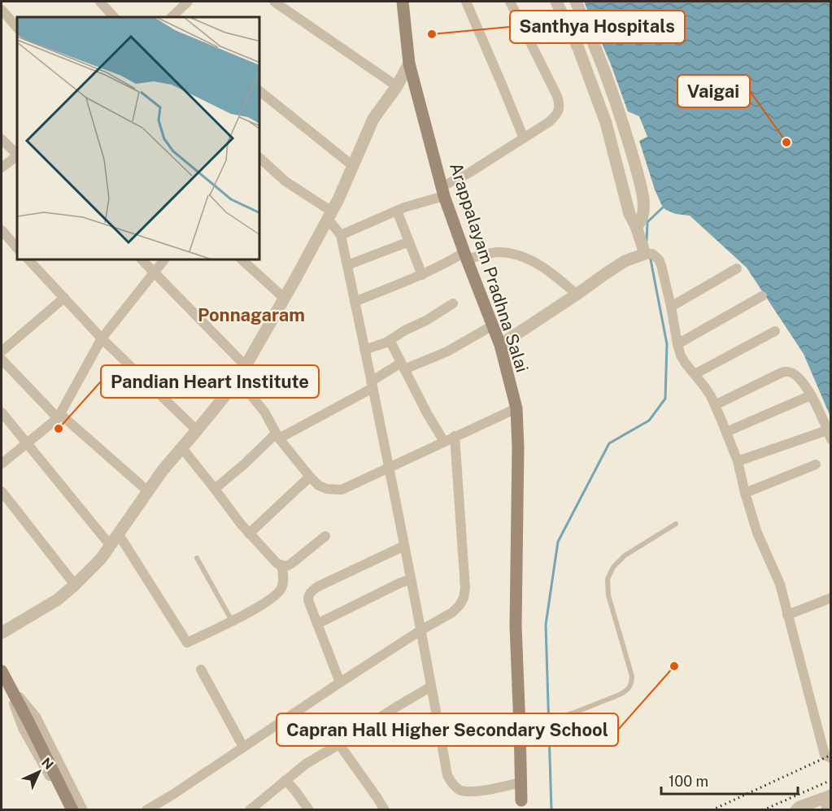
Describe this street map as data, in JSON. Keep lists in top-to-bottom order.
{
  "streets": {
    "main road": ["Arappalayam Pradhna Salai"]
  },
  "districts": ["Ponnagaram"],
  "places": [
    "Santhya Hospitals",
    "Vaigai",
    "Pandian Heart Institute",
    "Capran Hall Higher Secondary School"
  ],
  "scale_bar": "100 m",
  "north": "top right"
}
